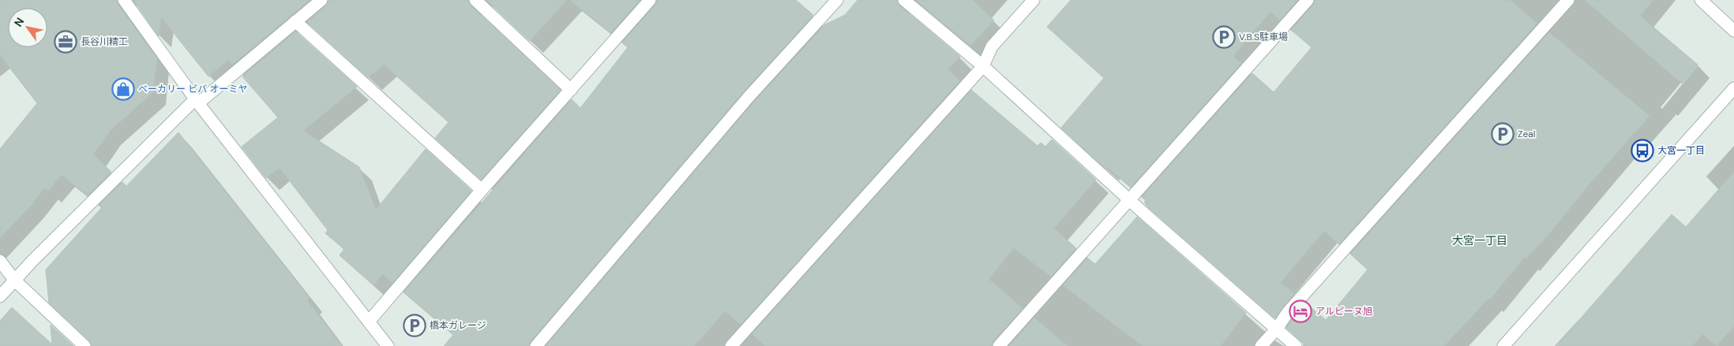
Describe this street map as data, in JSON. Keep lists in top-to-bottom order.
{
  "districts": ["大宮一丁目"],
  "places": {
    "parking": ["V.B.S駐車場", "Zeal", "橋本ガレージ"],
    "office": ["長谷川精工"],
    "shop": ["ベーカリー ビバ オーミヤ"],
    "bus stop": ["大宮一丁目"],
    "hotel": ["アルピーヌ旭"]
  },
  "north": "top left"
}
